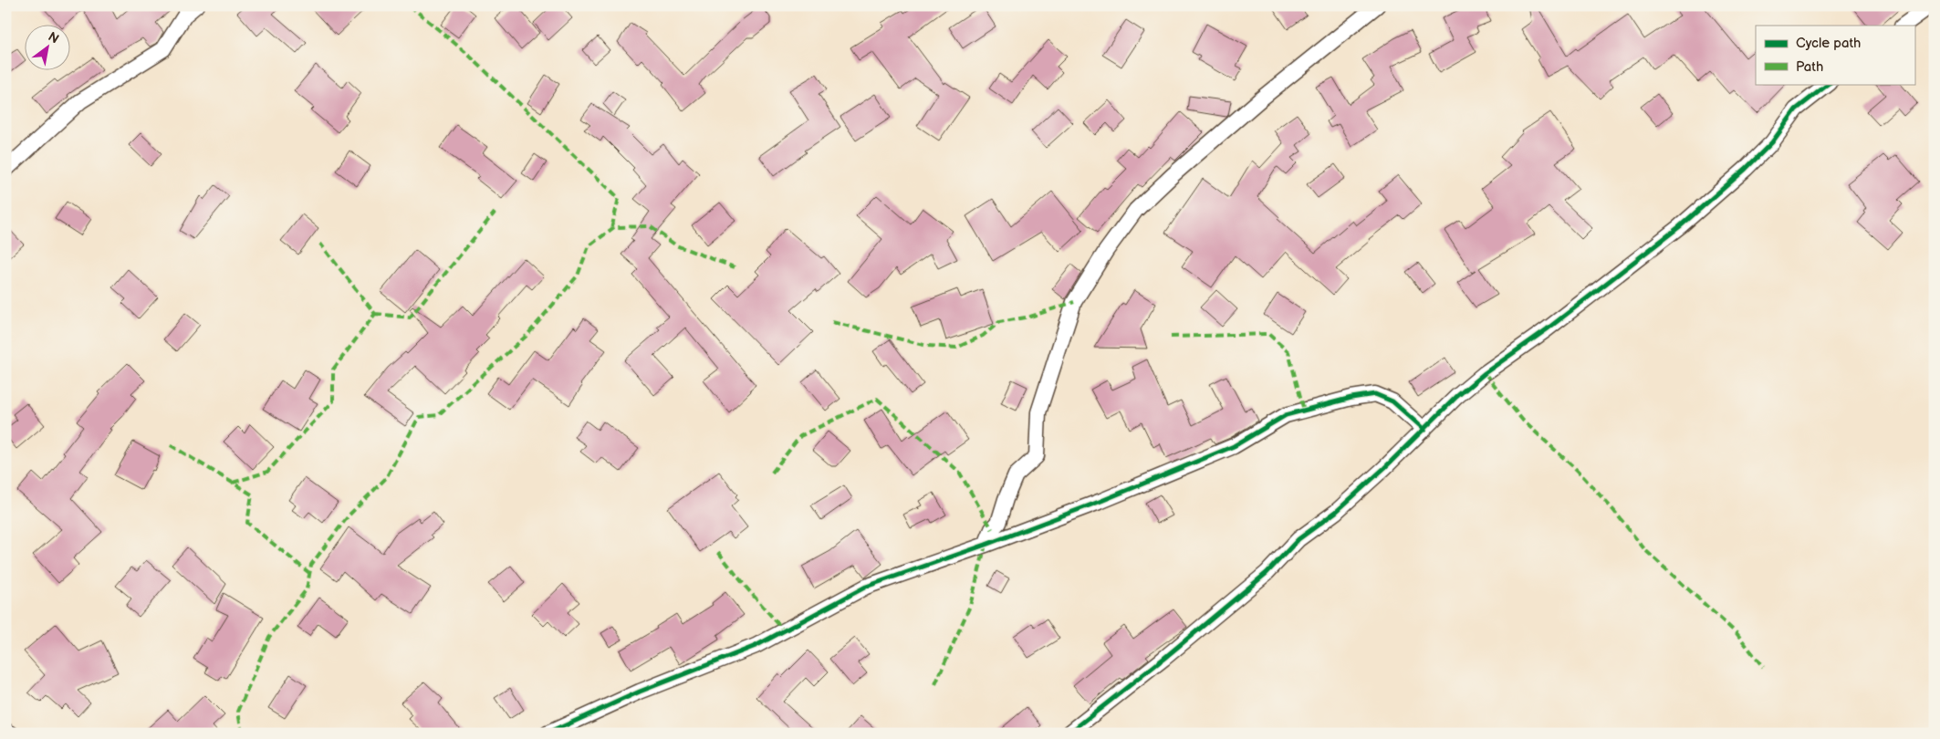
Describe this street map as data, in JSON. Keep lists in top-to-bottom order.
{
  "legend": ["Cycle path", "Path"],
  "north": "top right"
}
